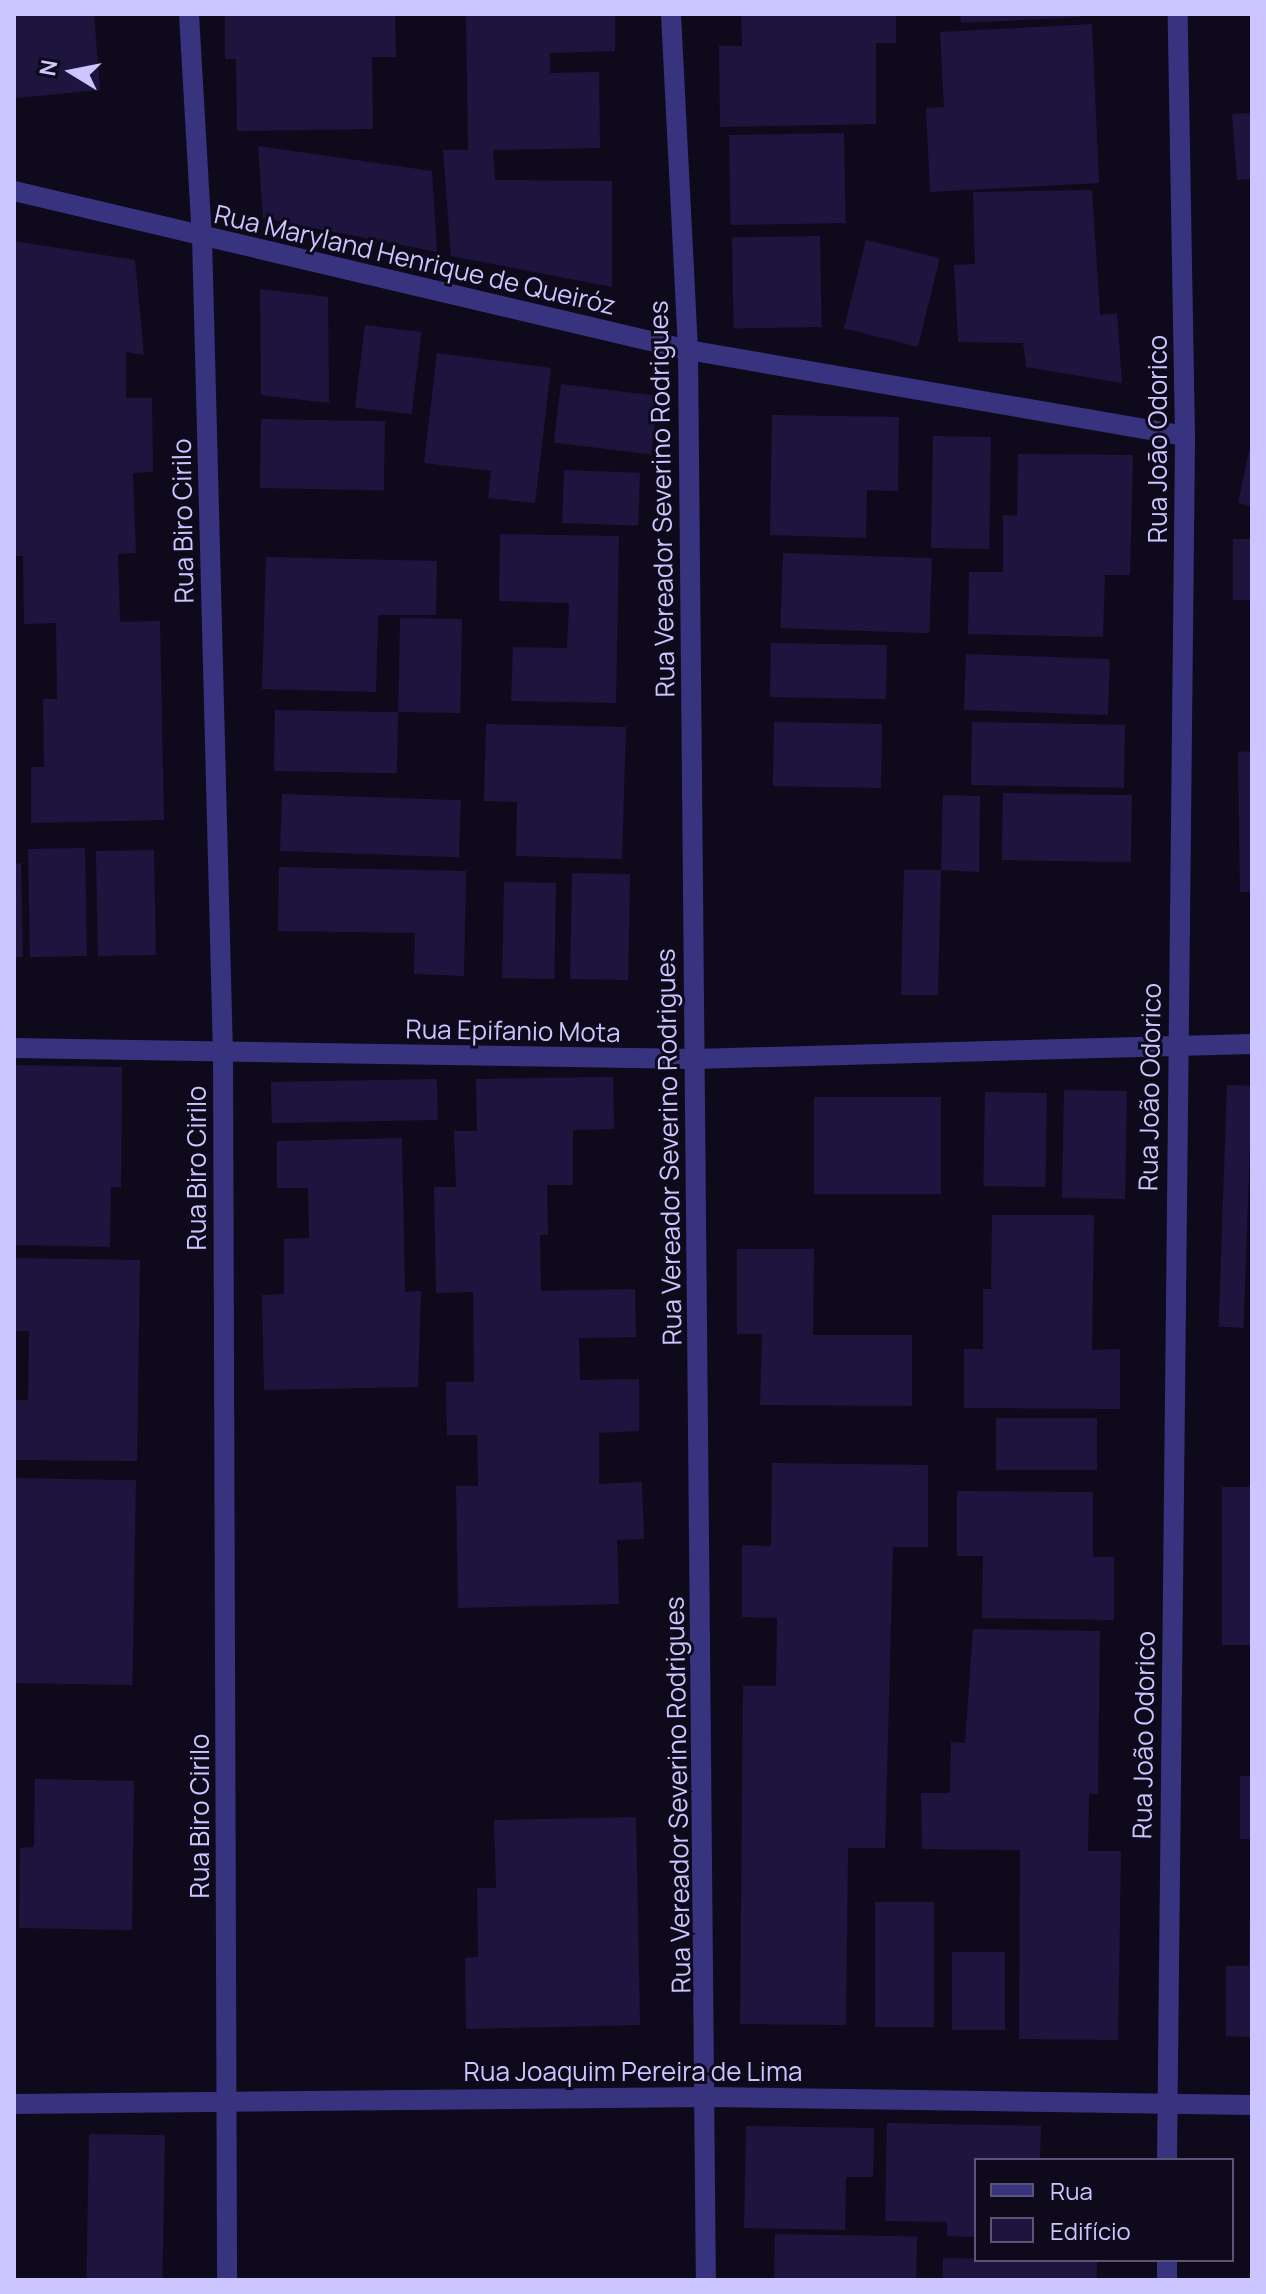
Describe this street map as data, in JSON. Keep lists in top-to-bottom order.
{
  "streets": {
    "street": [
      "Rua Maryland Henrique de Queiróz",
      "Rua João Odorico",
      "Rua Vereador Severino Rodrigues",
      "Rua Biro Cirilo",
      "Rua Epifanio Mota",
      "Rua Joaquim Pereira de Lima"
    ]
  },
  "crossings": [
    ["Rua Maryland Henrique de Queiróz", "Rua João Odorico"],
    ["Rua Maryland Henrique de Queiróz", "Rua Vereador Severino Rodrigues"],
    ["Rua Maryland Henrique de Queiróz", "Rua Biro Cirilo"],
    ["Rua João Odorico", "Rua Epifanio Mota"],
    ["Rua João Odorico", "Rua Joaquim Pereira de Lima"],
    ["Rua Vereador Severino Rodrigues", "Rua Epifanio Mota"],
    ["Rua Vereador Severino Rodrigues", "Rua Joaquim Pereira de Lima"],
    ["Rua Biro Cirilo", "Rua Epifanio Mota"],
    ["Rua Biro Cirilo", "Rua Joaquim Pereira de Lima"]
  ],
  "legend": ["Rua", "Edifício"],
  "north": "left"
}
